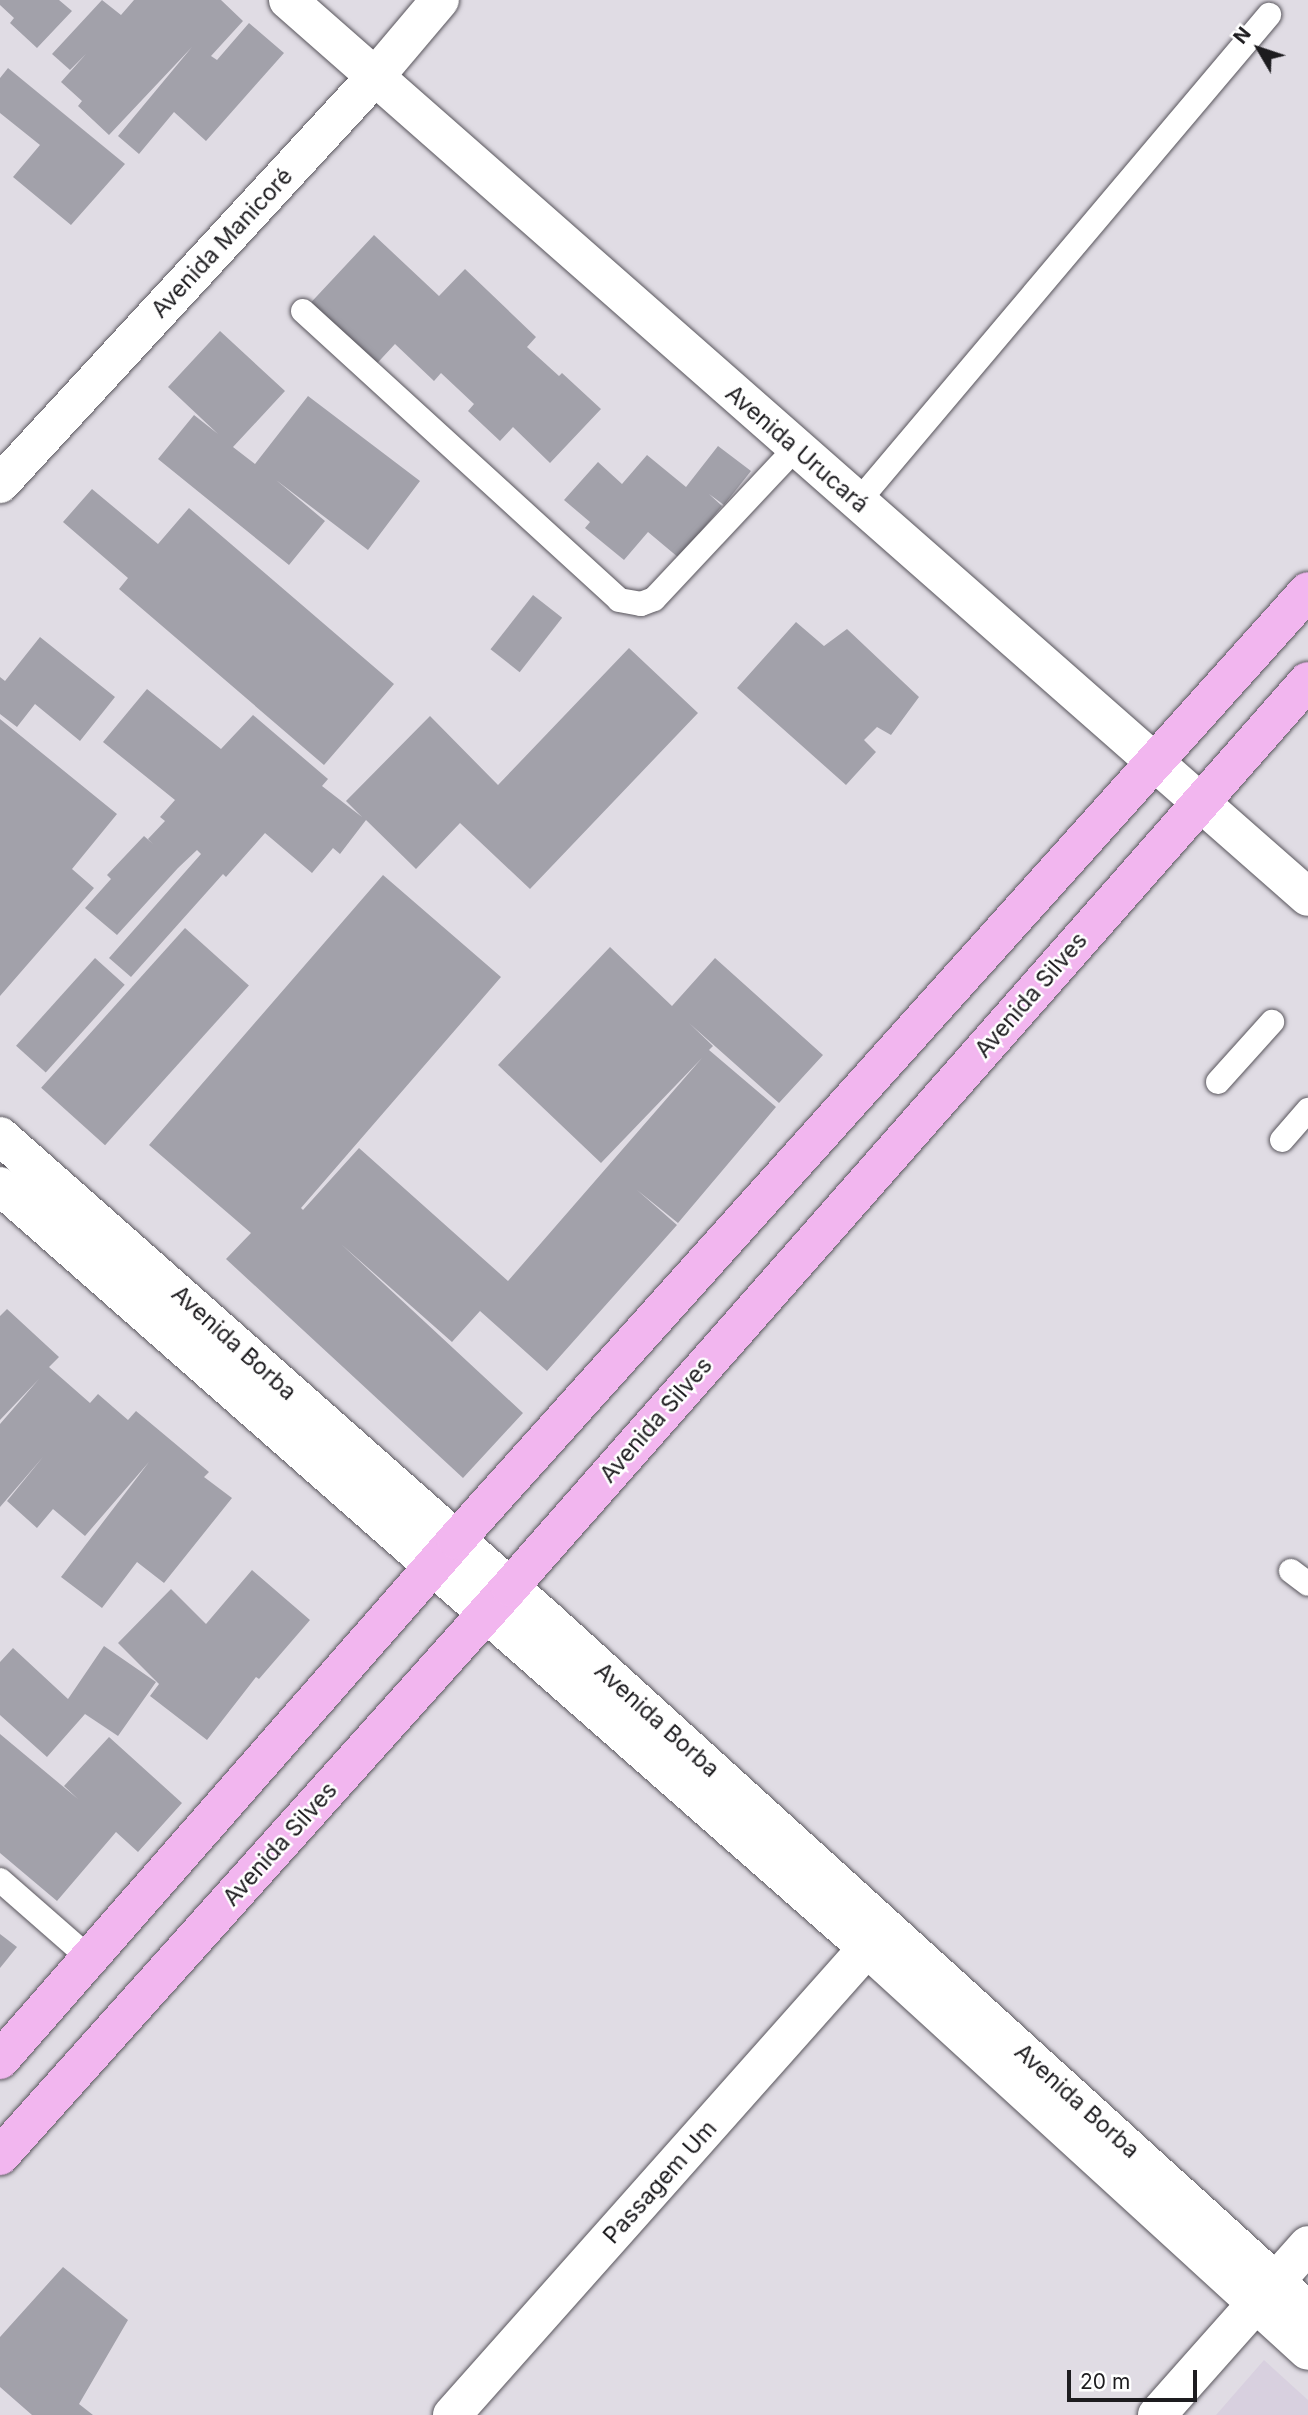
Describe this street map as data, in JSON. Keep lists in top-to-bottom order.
{
  "streets": {
    "main road": ["Avenida Silves"],
    "street": [
      "Avenida Manicoré",
      "Avenida Urucará",
      "Avenida Borba",
      "Passagem Um"
    ]
  },
  "crossings": [
    ["Avenida Manicoré", "Avenida Urucará"],
    ["Avenida Urucará", "Avenida Silves"],
    ["Avenida Silves", "Avenida Borba"],
    ["Avenida Borba", "Passagem Um"]
  ],
  "scale_bar": "20 m",
  "north": "top left"
}
